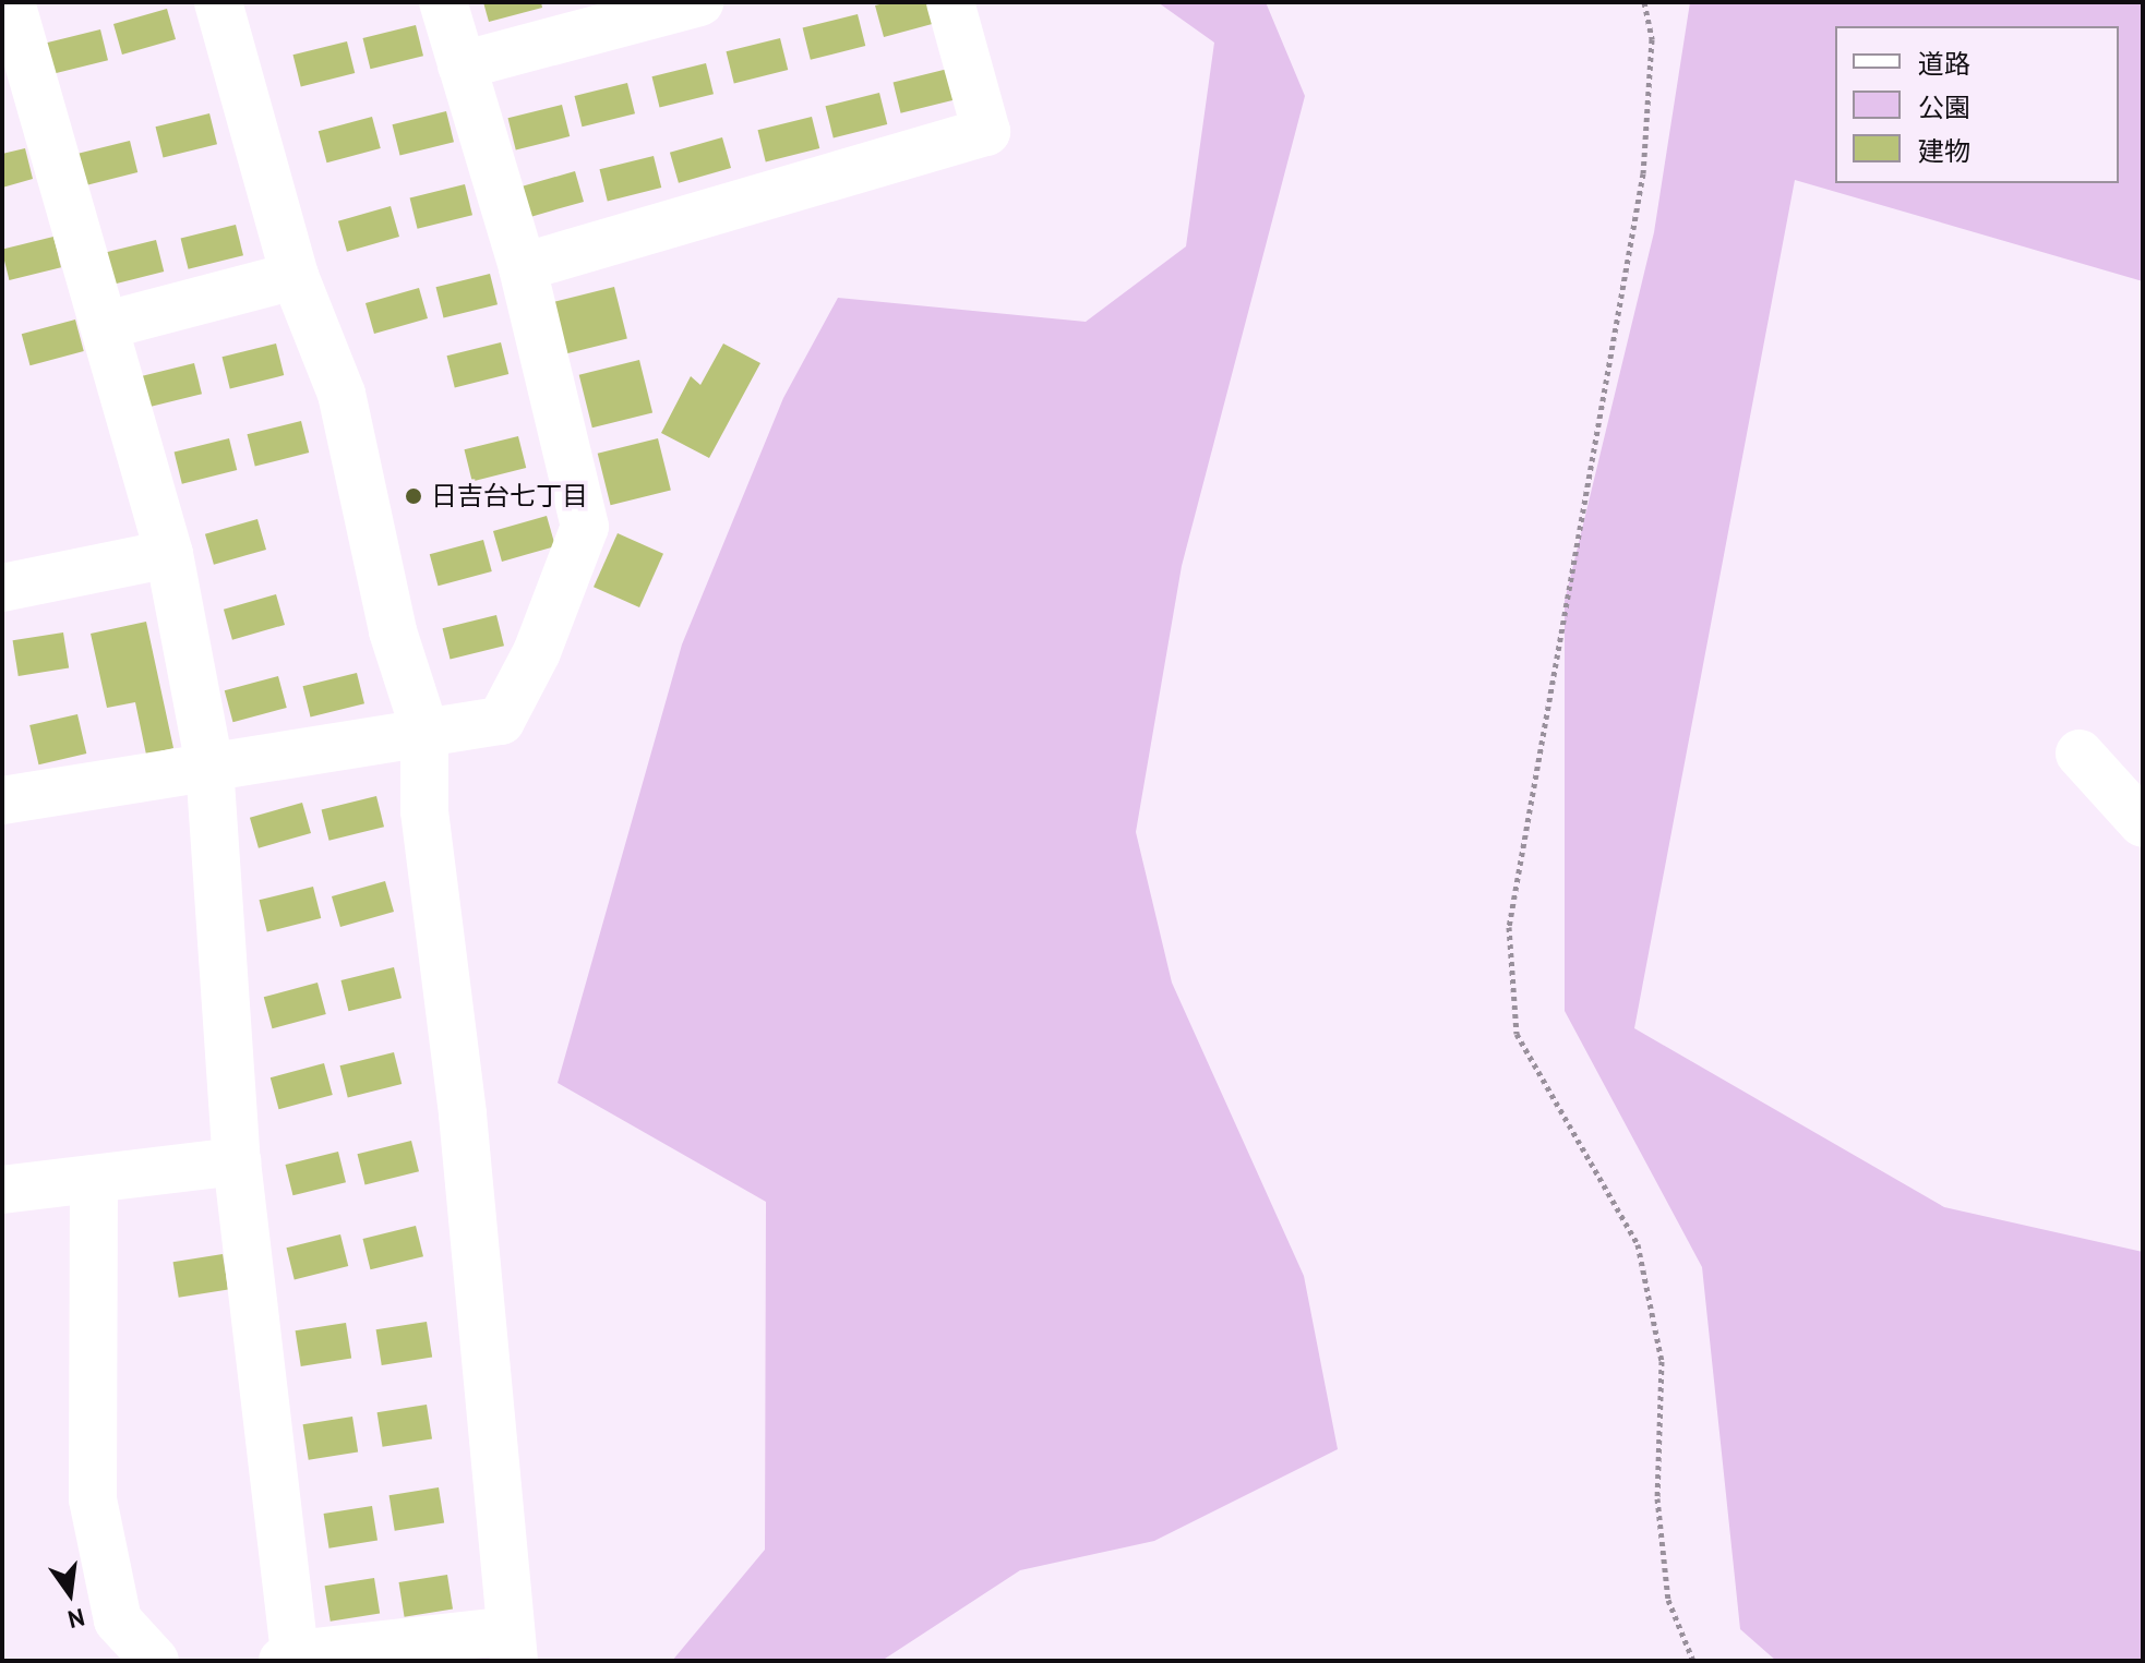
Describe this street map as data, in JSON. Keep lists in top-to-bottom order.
{
  "places": ["日吉台七丁目"],
  "legend": ["道路", "公園", "建物"],
  "north": "bottom"
}
